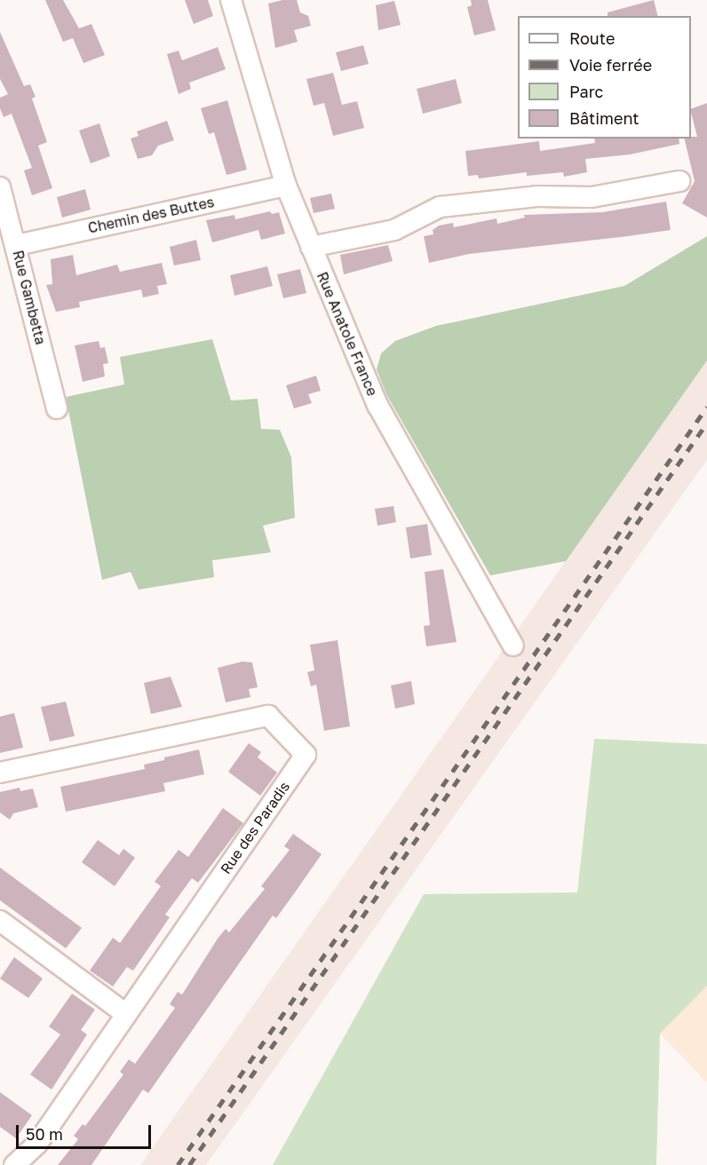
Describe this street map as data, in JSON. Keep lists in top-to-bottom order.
{
  "streets": {
    "street": [
      "Chemin des Buttes",
      "Rue Gambetta",
      "Rue Anatole France",
      "Rue des Paradis"
    ]
  },
  "crossings": [
    ["Chemin des Buttes", "Rue Gambetta"],
    ["Chemin des Buttes", "Rue Anatole France"]
  ],
  "legend": [
    "Route",
    "Voie ferrée",
    "Parc",
    "Bâtiment"
  ],
  "scale_bar": "50 m"
}
